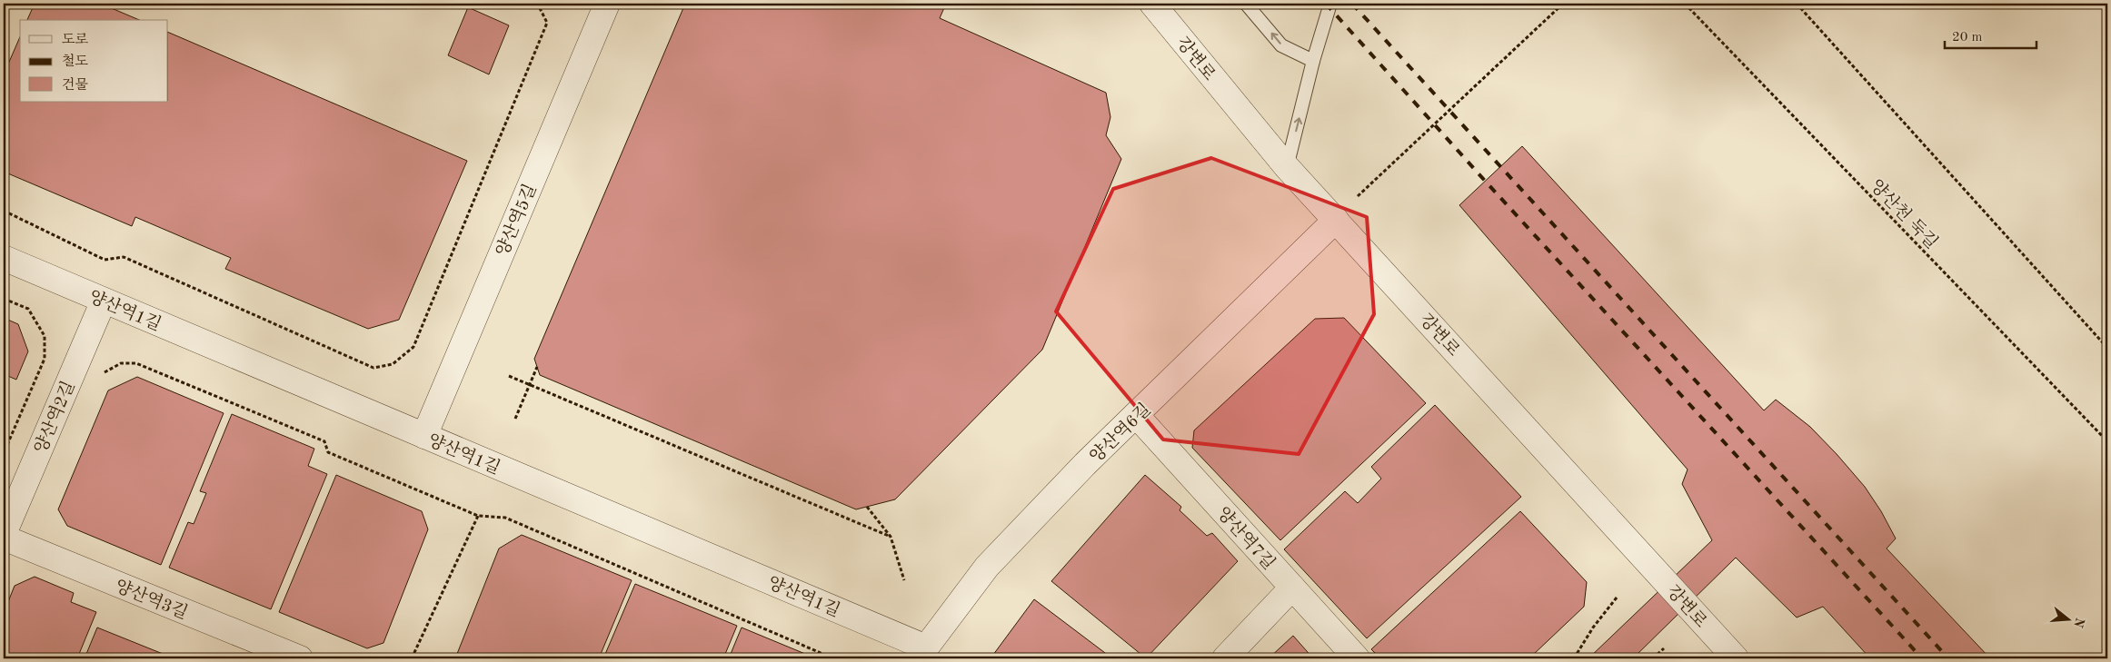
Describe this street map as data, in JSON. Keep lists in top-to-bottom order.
{
  "streets": {
    "street": [
      "강변로",
      "양산역5길",
      "양산역1길",
      "양산역2길",
      "양산역6길",
      "양산역7길",
      "양산역3길"
    ],
    "path": ["양산천 둑길"]
  },
  "crossings": [
    ["강변로", "양산역6길"],
    ["양산역5길", "양산역1길"],
    ["양산역1길", "양산역2길"],
    ["양산역1길", "양산역6길"],
    ["양산역6길", "양산역7길"]
  ],
  "legend": ["도로", "철도", "건물"],
  "scale_bar": "20 m",
  "north": "right"
}
